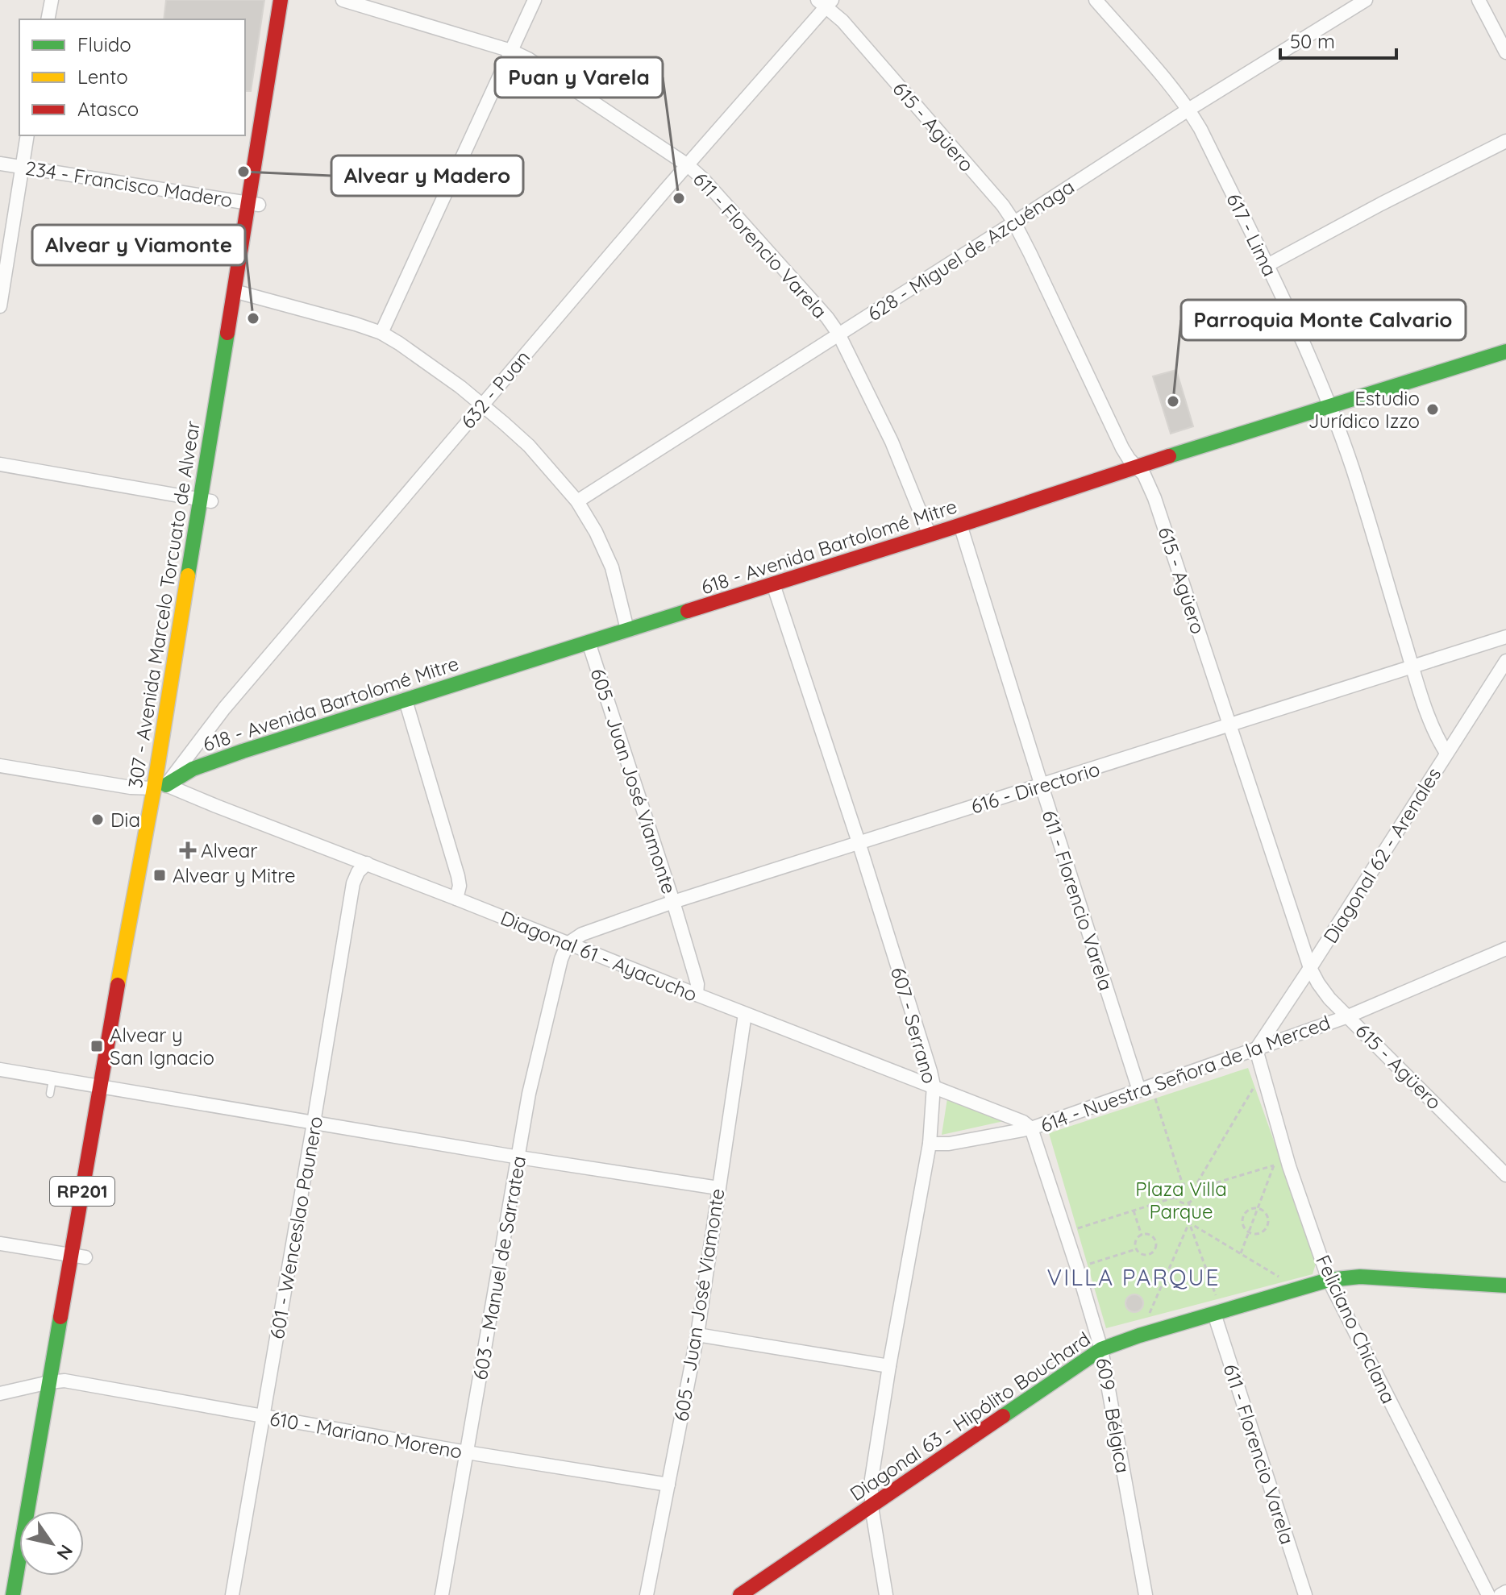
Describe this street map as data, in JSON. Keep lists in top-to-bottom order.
{
  "streets": {
    "main road": [
      "618 - Avenida Bartolomé Mitre",
      "307 - Avenida Marcelo Torcuato de Alvear",
      "RP201",
      "Diagonal 63 - Hipólito Bouchard"
    ],
    "street": [
      "615 - Agüero",
      "234 - Francisco Madero",
      "617 - Lima",
      "611 - Florencio Varela",
      "628 - Miguel de Azcuénaga",
      "632 - Puan",
      "605 - Juan José Viamonte",
      "616 - Directorio",
      "Diagonal 62 - Arenales",
      "Diagonal 61 - Ayacucho",
      "607 - Serrano",
      "614 - Nuestra Señora de la Merced",
      "601 - Wenceslao Paunero",
      "603 - Manuel de Sarratea",
      "Feliciano Chiclana",
      "609 - Bélgica",
      "610 - Mariano Moreno"
    ]
  },
  "crossings": [
    ["615 - Agüero", "628 - Miguel de Azcuénaga"],
    ["615 - Agüero", "632 - Puan"],
    ["615 - Agüero", "618 - Avenida Bartolomé Mitre"],
    ["615 - Agüero", "616 - Directorio"],
    ["615 - Agüero", "Diagonal 62 - Arenales"],
    ["615 - Agüero", "614 - Nuestra Señora de la Merced"],
    ["234 - Francisco Madero", "307 - Avenida Marcelo Torcuato de Alvear"],
    ["617 - Lima", "628 - Miguel de Azcuénaga"],
    ["617 - Lima", "618 - Avenida Bartolomé Mitre"],
    ["617 - Lima", "616 - Directorio"],
    ["617 - Lima", "Diagonal 62 - Arenales"],
    ["611 - Florencio Varela", "628 - Miguel de Azcuénaga"],
    ["611 - Florencio Varela", "632 - Puan"],
    ["611 - Florencio Varela", "618 - Avenida Bartolomé Mitre"],
    ["611 - Florencio Varela", "616 - Directorio"],
    ["611 - Florencio Varela", "614 - Nuestra Señora de la Merced"],
    ["611 - Florencio Varela", "Diagonal 63 - Hipólito Bouchard"],
    ["632 - Puan", "618 - Avenida Bartolomé Mitre"],
    ["632 - Puan", "307 - Avenida Marcelo Torcuato de Alvear"],
    ["632 - Puan", "Diagonal 61 - Ayacucho"],
    ["618 - Avenida Bartolomé Mitre", "307 - Avenida Marcelo Torcuato de Alvear"],
    ["618 - Avenida Bartolomé Mitre", "605 - Juan José Viamonte"],
    ["618 - Avenida Bartolomé Mitre", "Diagonal 61 - Ayacucho"],
    ["618 - Avenida Bartolomé Mitre", "607 - Serrano"],
    ["307 - Avenida Marcelo Torcuato de Alvear", "Diagonal 61 - Ayacucho"],
    ["307 - Avenida Marcelo Torcuato de Alvear", "610 - Mariano Moreno"],
    ["605 - Juan José Viamonte", "616 - Directorio"],
    ["605 - Juan José Viamonte", "Diagonal 61 - Ayacucho"],
    ["605 - Juan José Viamonte", "610 - Mariano Moreno"],
    ["616 - Directorio", "Diagonal 61 - Ayacucho"],
    ["616 - Directorio", "607 - Serrano"],
    ["616 - Directorio", "603 - Manuel de Sarratea"],
    ["Diagonal 62 - Arenales", "614 - Nuestra Señora de la Merced"],
    ["Diagonal 62 - Arenales", "Feliciano Chiclana"],
    ["Diagonal 61 - Ayacucho", "607 - Serrano"],
    ["Diagonal 61 - Ayacucho", "614 - Nuestra Señora de la Merced"],
    ["Diagonal 61 - Ayacucho", "601 - Wenceslao Paunero"],
    ["Diagonal 61 - Ayacucho", "603 - Manuel de Sarratea"],
    ["Diagonal 61 - Ayacucho", "609 - Bélgica"],
    ["607 - Serrano", "614 - Nuestra Señora de la Merced"],
    ["607 - Serrano", "Diagonal 63 - Hipólito Bouchard"],
    ["614 - Nuestra Señora de la Merced", "Feliciano Chiclana"],
    ["614 - Nuestra Señora de la Merced", "609 - Bélgica"],
    ["601 - Wenceslao Paunero", "610 - Mariano Moreno"],
    ["603 - Manuel de Sarratea", "610 - Mariano Moreno"],
    ["Feliciano Chiclana", "Diagonal 63 - Hipólito Bouchard"],
    ["609 - Bélgica", "Diagonal 63 - Hipólito Bouchard"]
  ],
  "districts": ["VILLA PARQUE"],
  "parks": ["Plaza Villa Parque"],
  "places": {
    "other": [
      "Alvear y Madero",
      "Puan y Varela",
      "Alvear y Viamonte",
      "Parroquia Monte Calvario",
      "Estudio Jurídico Izzo",
      "Dia"
    ],
    "health": ["Alvear"],
    "transit": ["Alvear y Mitre", "Alvear y San Ignacio"]
  },
  "legend": ["Fluido", "Lento", "Atasco"],
  "scale_bar": "50 m",
  "north": "bottom right"
}
